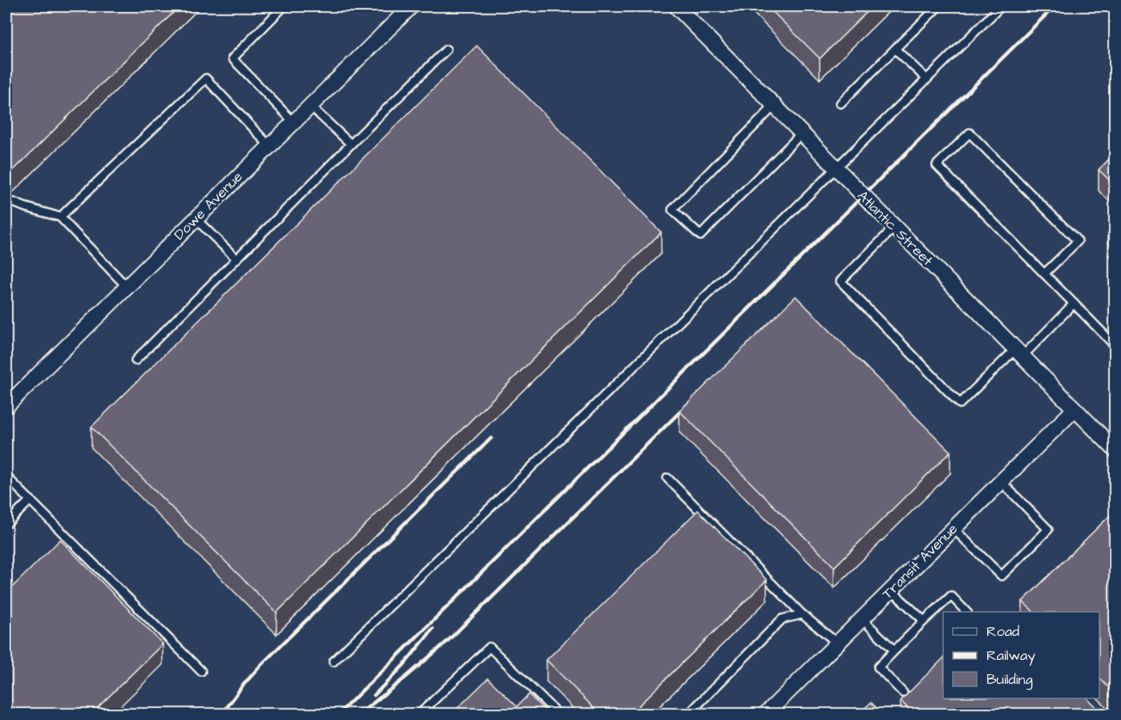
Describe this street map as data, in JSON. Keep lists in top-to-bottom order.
{
  "streets": {
    "street": ["Dowe Avenue", "Atlantic Street", "Transit Avenue"]
  },
  "crossings": [
    ["Atlantic Street", "Transit Avenue"]
  ],
  "legend": ["Road", "Railway", "Building"]
}
